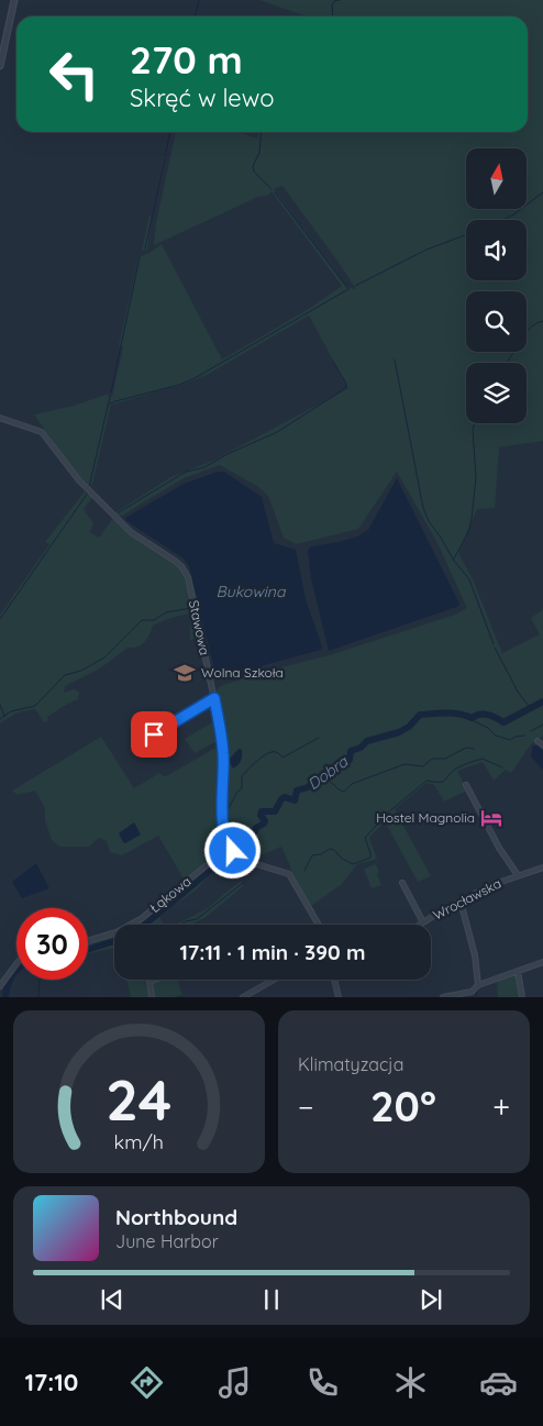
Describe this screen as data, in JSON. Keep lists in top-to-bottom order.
{
  "streets": {
    "street": ["Stawowa", "Łąkowa", "Wrocławska"]
  },
  "crossings": [
    ["Stawowa", "Łąkowa"]
  ],
  "water": ["Bukowina", "Dobra"],
  "places": {
    "school or university": ["Wolna Szkoła"],
    "hotel": ["Hostel Magnolia"]
  },
  "north": "top",
  "page": {
    "turn": ["270 m", "Skręć w lewo"],
    "limit": "30",
    "trip": "17:11 · 1 min · 390 m",
    "tile": "Klimatyzacja",
    "heat": ["−", "20°", "+"],
    "song": ["Northbound", "June Harbor"],
    "tabs": "17:10",
    "gauge": ["24", "km/h"]
  }
}
